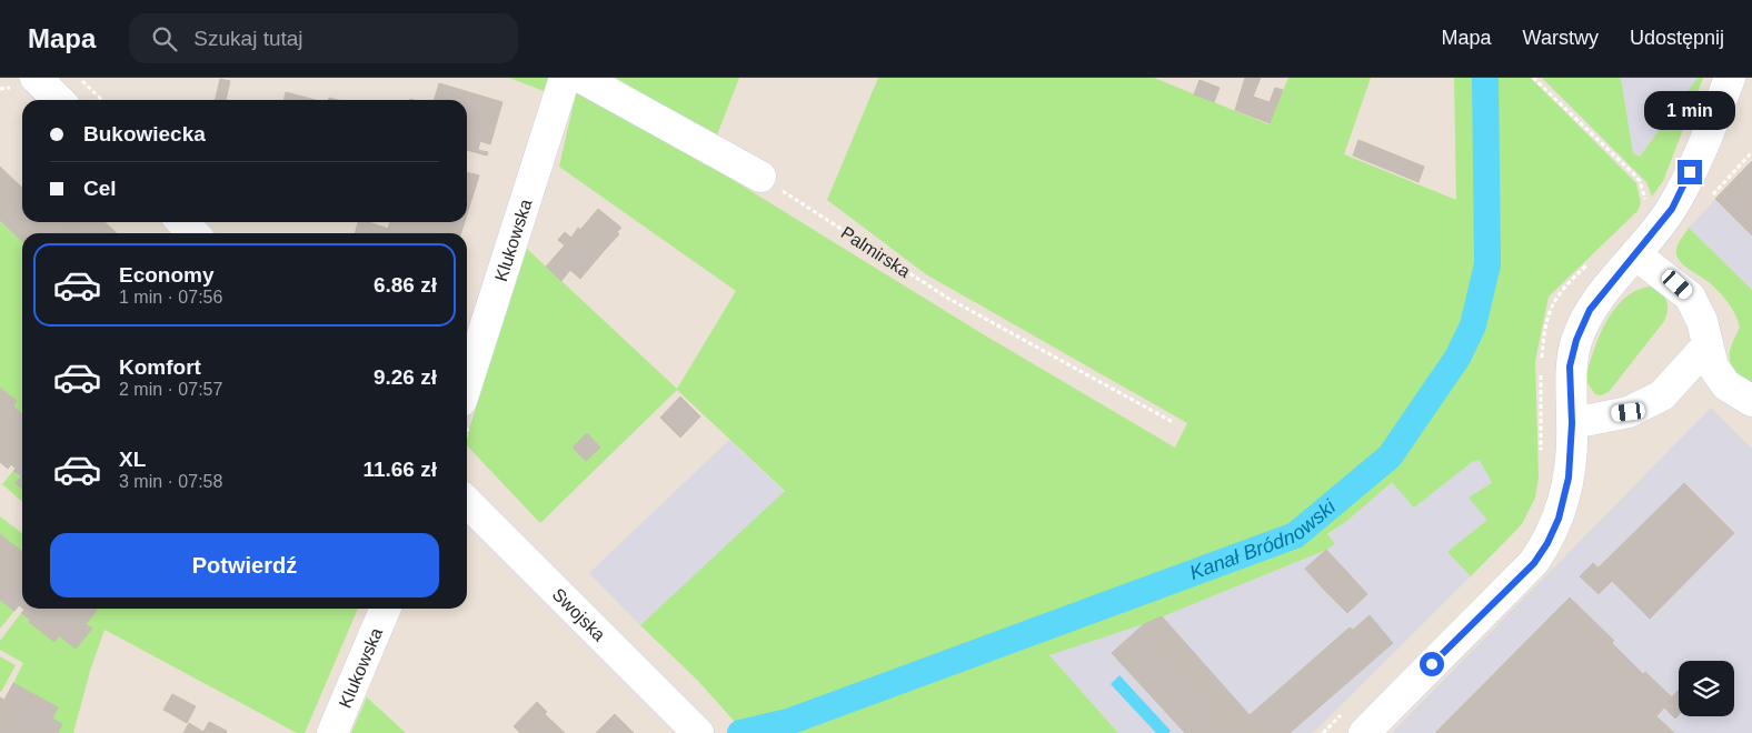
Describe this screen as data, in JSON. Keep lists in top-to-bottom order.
{
  "streets": {
    "street": ["Klukowska", "Swojska"],
    "path": ["Palmirska"]
  },
  "water": ["Kanał Bródnowski"],
  "page": {
    "header": "Mapa",
    "search": "Szukaj tutaj",
    "nav": ["Mapa", "Warstwy", "Udostępnij"],
    "bubble": "1 min",
    "banner": ["Bukowiecka", "Cel"],
    "list": [
      {
        "name": "Economy",
        "note": "1 min · 07:56",
        "value": "6.86 zł"
      },
      {
        "name": "Komfort",
        "note": "2 min · 07:57",
        "value": "9.26 zł"
      },
      {
        "name": "XL",
        "note": "3 min · 07:58",
        "value": "11.66 zł"
      }
    ],
    "buttons": "Potwierdź"
  }
}
